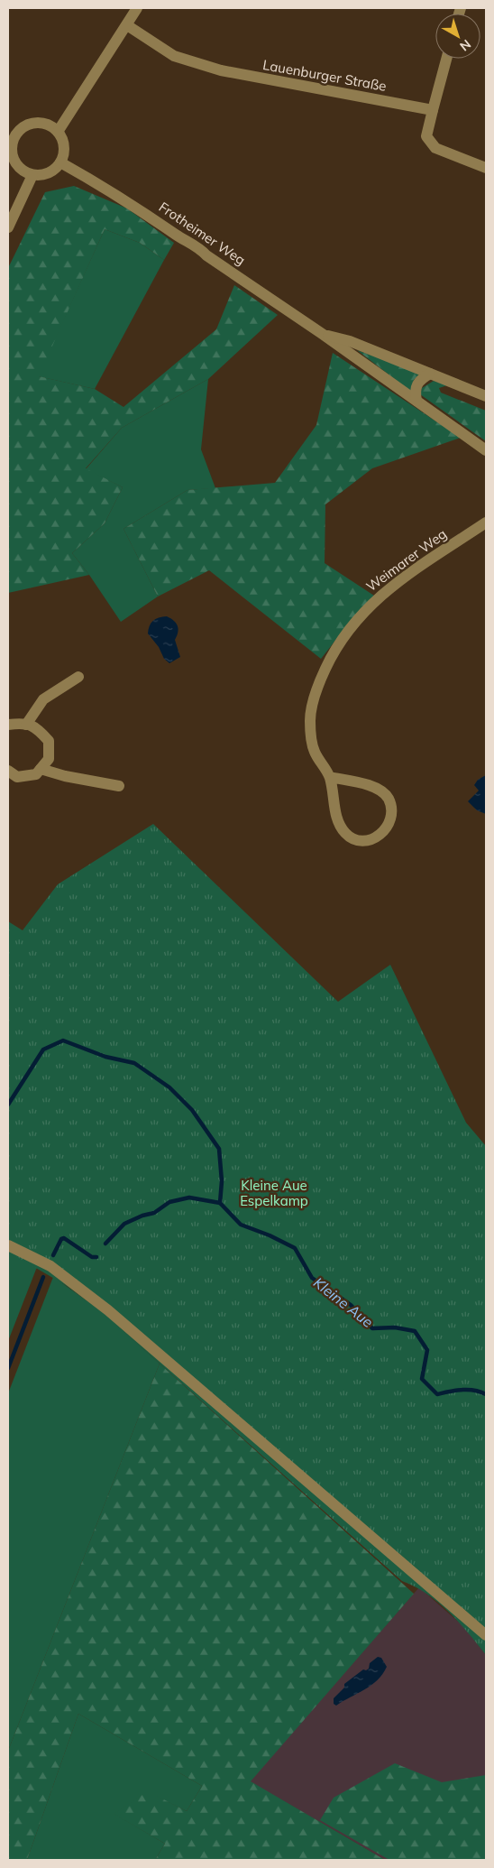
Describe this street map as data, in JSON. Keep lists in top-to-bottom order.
{
  "streets": {
    "street": ["Lauenburger Straße", "Frotheimer Weg", "Weimarer Weg"]
  },
  "water": ["Kleine Aue"],
  "parks": ["Kleine Aue Espelkamp"],
  "north": "bottom right"
}
